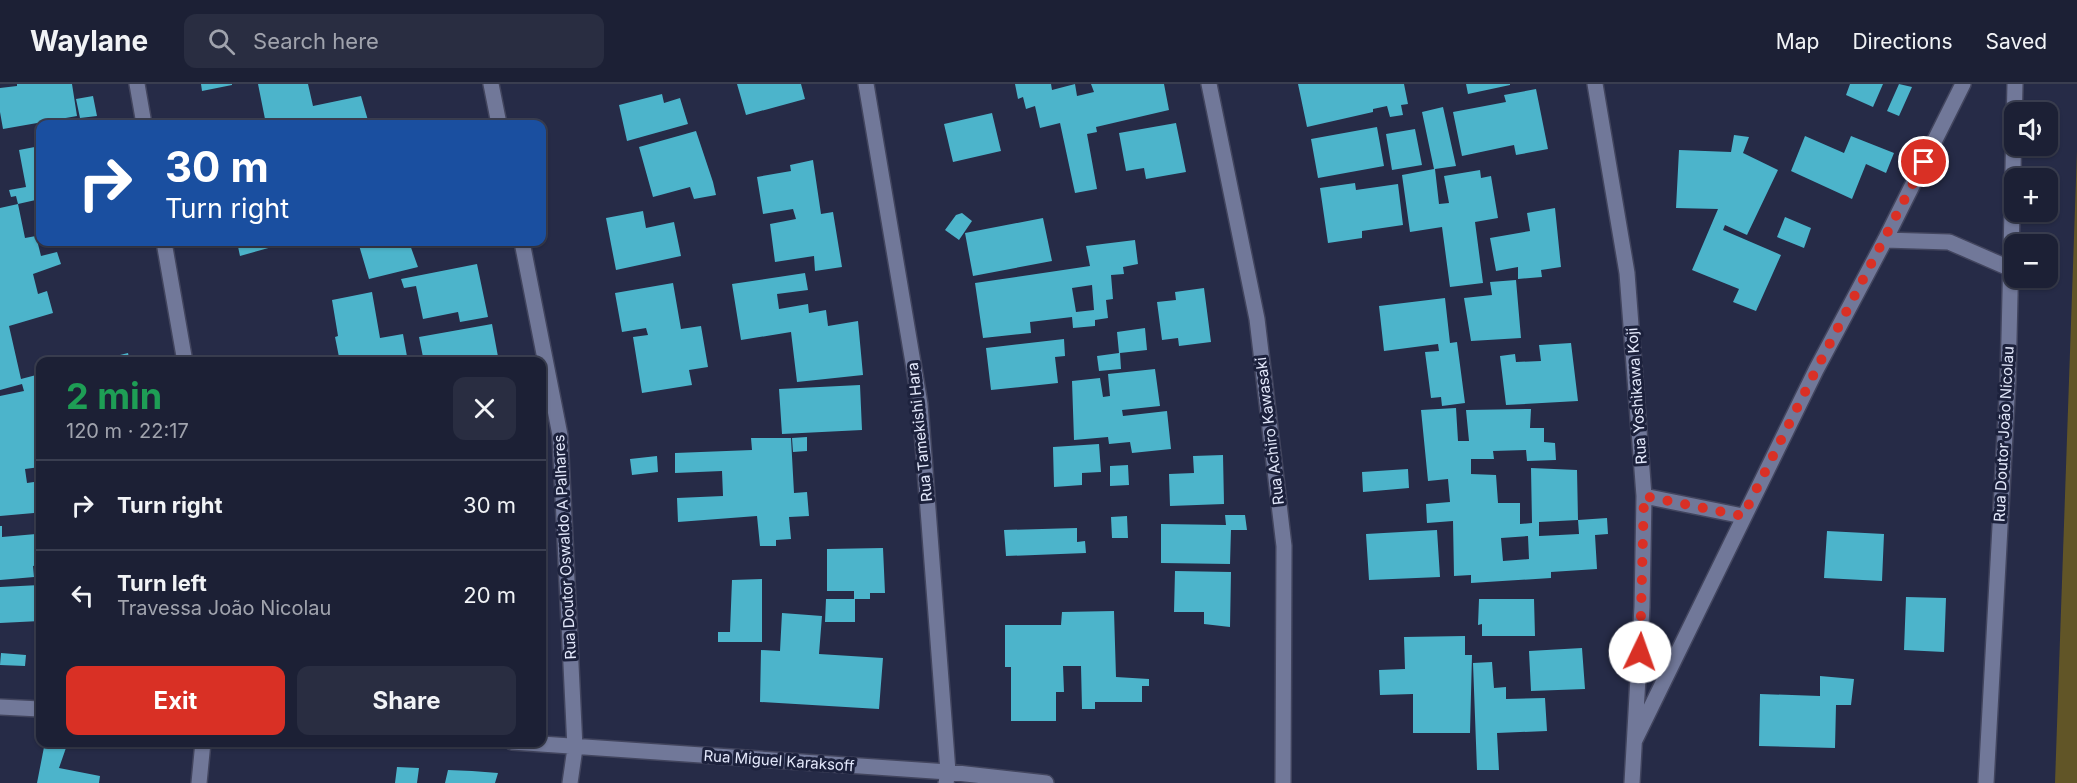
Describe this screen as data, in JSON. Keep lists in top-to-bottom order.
{
  "streets": {
    "street": [
      "Rua Yoshikawa Koji",
      "Rua Achiro Kawasaki",
      "Rua Tamekishi Hara",
      "Rua Doutor João Nicolau",
      "Rua Doutor Oswaldo A Palhares",
      "Rua Miguel Karaksoff"
    ]
  },
  "crossings": [
    ["Rua Tamekishi Hara", "Rua Miguel Karaksoff"],
    ["Rua Doutor Oswaldo A Palhares", "Rua Miguel Karaksoff"]
  ],
  "page": {
    "header": "Waylane",
    "search": "Search here",
    "nav": ["Map", "Directions", "Saved"],
    "map_buttons": ["+", "−"],
    "turn": ["30 m", "Turn right"],
    "heading": ["2 min", "120 m · 22:17"],
    "list": [
      {
        "name": "Turn right",
        "value": "30 m"
      },
      {
        "name": "Turn left",
        "note": "Travessa João Nicolau",
        "value": "20 m"
      }
    ],
    "buttons": ["Exit", "Share"]
  }
}
